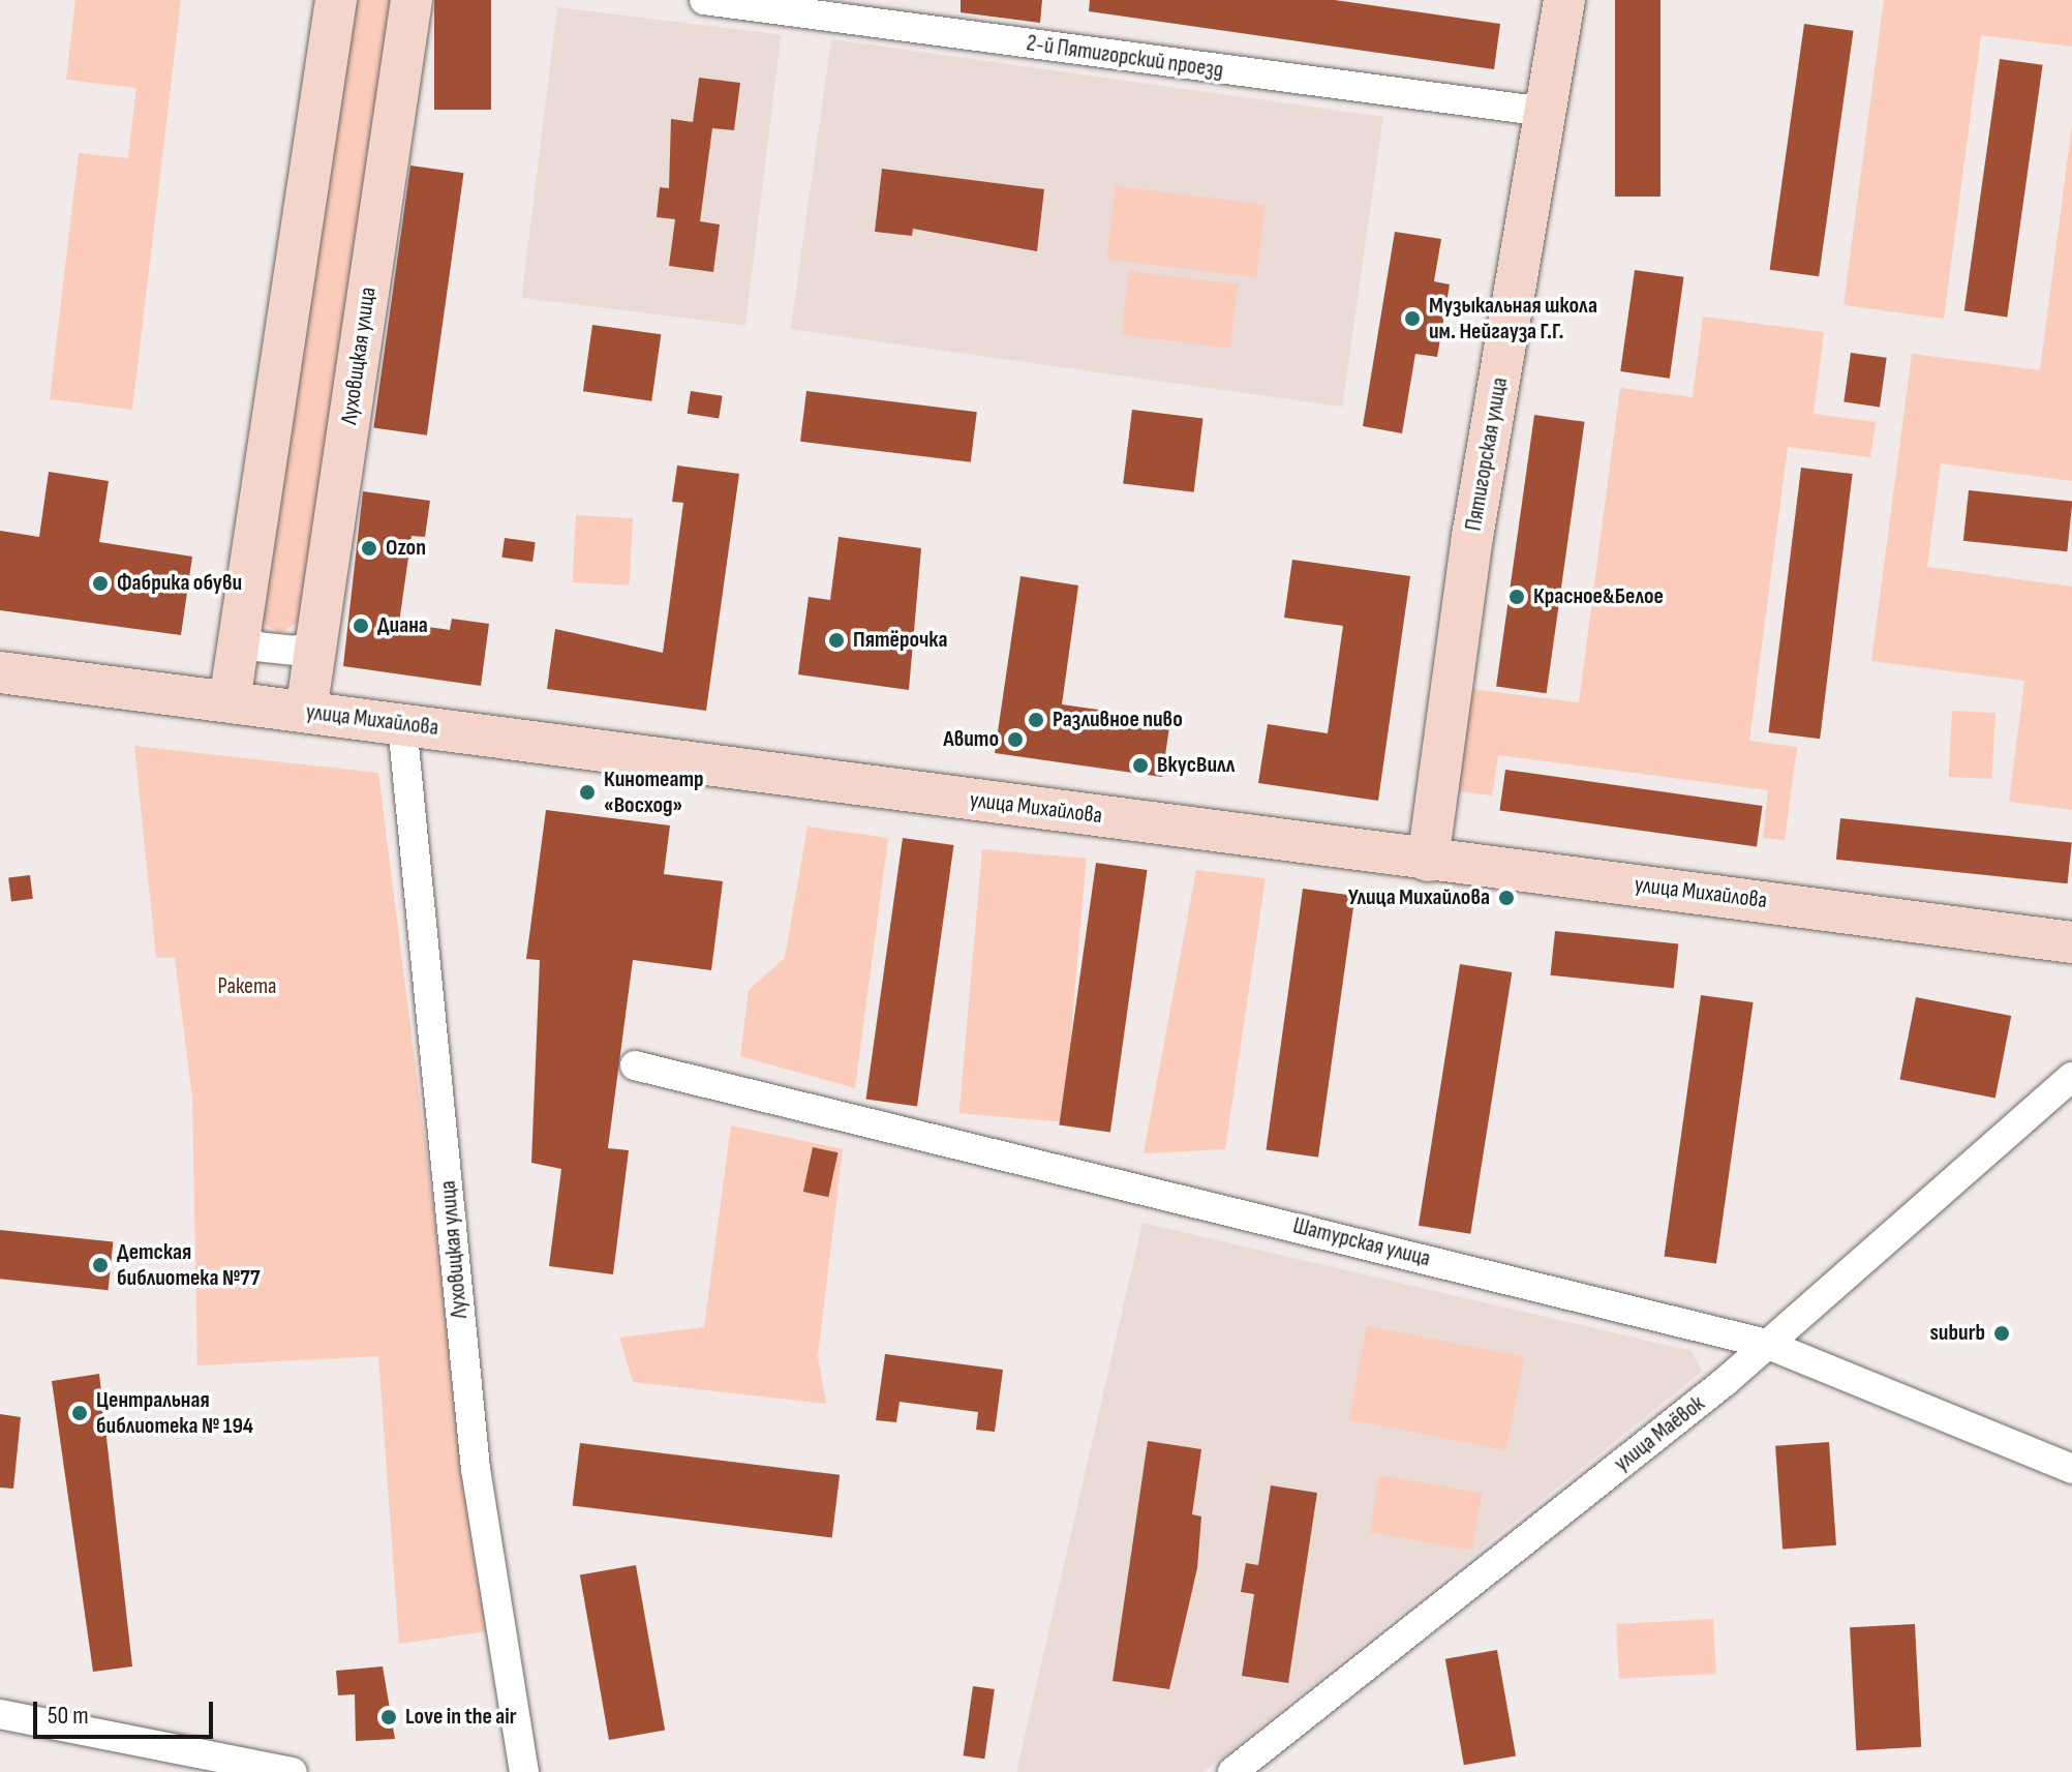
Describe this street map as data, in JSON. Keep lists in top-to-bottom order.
{
  "streets": {
    "street": [
      "2-й Пятигорский проезд",
      "Луховицкая улица",
      "Пятигорская улица",
      "улица Михайлова",
      "Шатурская улица",
      "улица Маёвок"
    ]
  },
  "crossings": [
    ["2-й Пятигорский проезд", "Пятигорская улица"],
    ["Луховицкая улица", "улица Михайлова"],
    ["Пятигорская улица", "улица Михайлова"],
    ["Шатурская улица", "улица Маёвок"]
  ],
  "parks": ["Ракета"],
  "places": [
    "Музыкальная школа им. Нейгауза Г.Г.",
    "Ozon",
    "Фабрика обуви",
    "Красное&Белое",
    "Диана",
    "Пятёрочка",
    "Разливное пиво",
    "Авито",
    "ВкусВилл",
    "Кинотеатр «Восход»",
    "Улица Михайлова",
    "Детская библиотека №77",
    "suburb",
    "Центральная библиотека № 194",
    "Love in the air"
  ],
  "scale_bar": "50 m"
}
